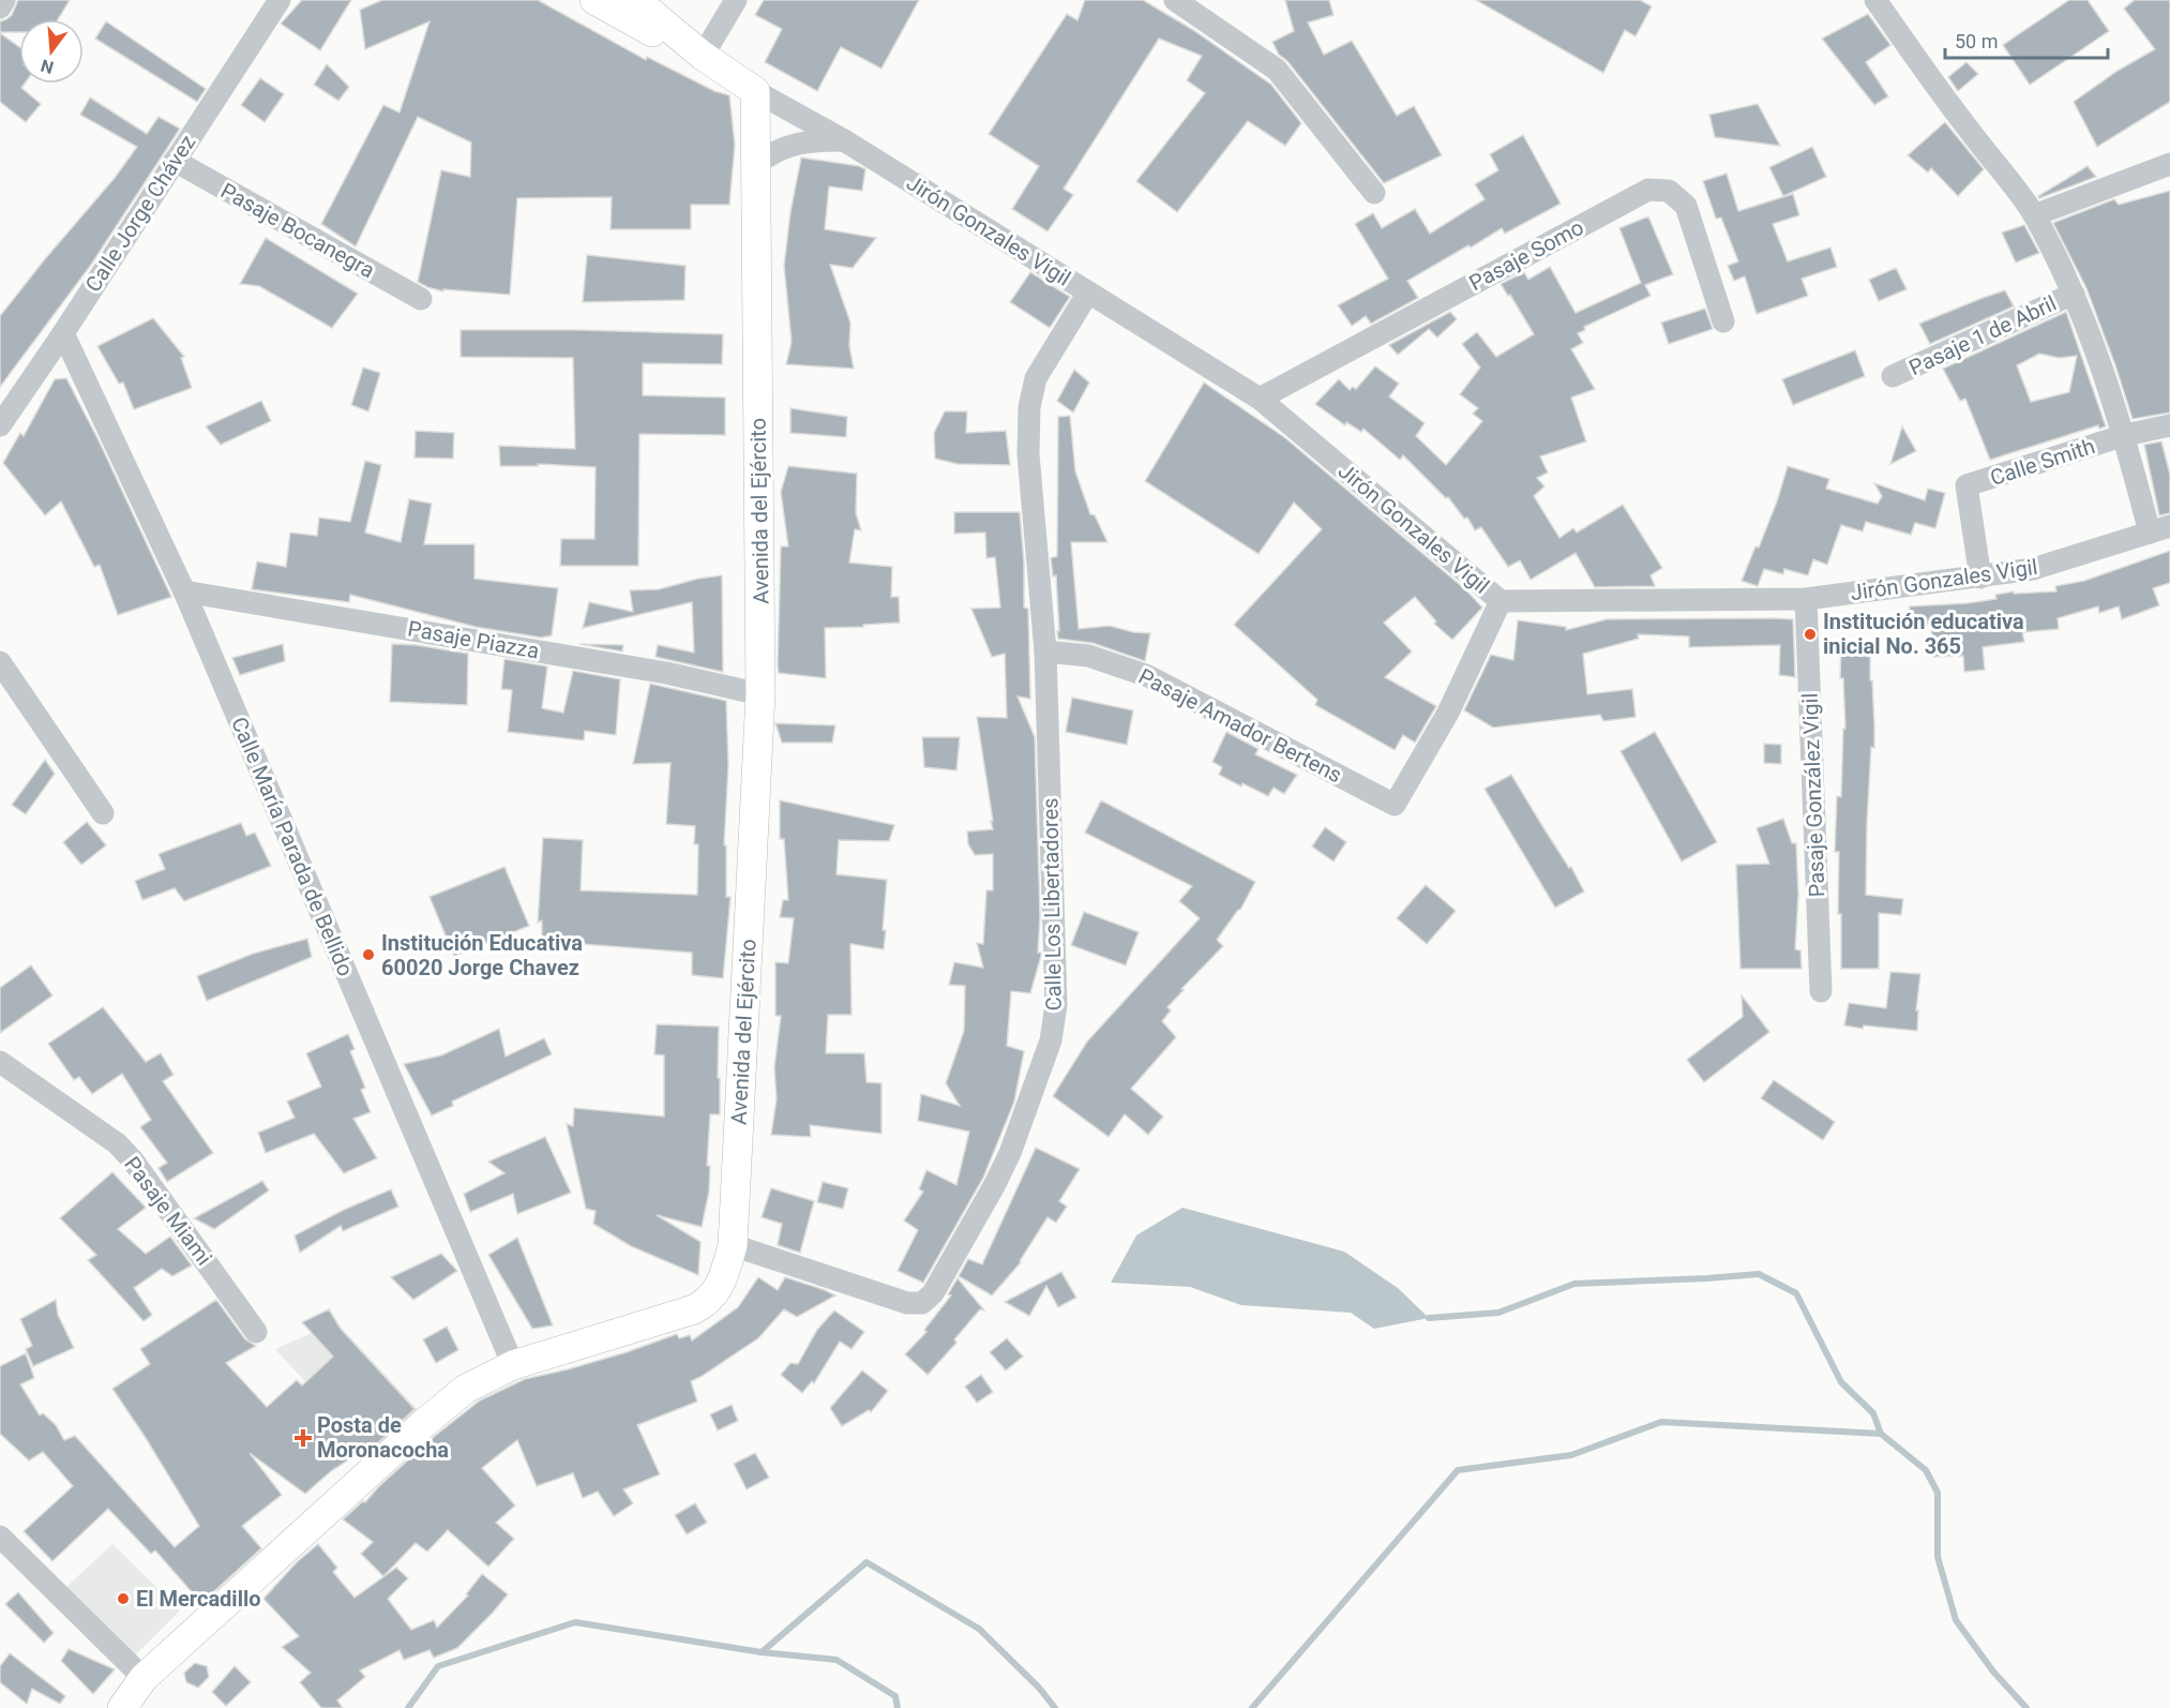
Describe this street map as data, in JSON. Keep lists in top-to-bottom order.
{
  "streets": {
    "main road": ["Avenida del Ejército"],
    "street": [
      "Calle Jorge Chávez",
      "Pasaje Bocanegra",
      "Jirón Gonzales Vigil",
      "Pasaje Somo",
      "Pasaje 1 de Abril",
      "Calle Smith",
      "Pasaje Piazza",
      "Pasaje Amador Bertens",
      "Pasaje González Vigil",
      "Calle María Parada de Bellido",
      "Calle Los Libertadores",
      "Pasaje Miami"
    ]
  },
  "crossings": [
    ["Calle Jorge Chávez", "Pasaje Bocanegra"],
    ["Calle Jorge Chávez", "Calle María Parada de Bellido"],
    ["Jirón Gonzales Vigil", "Pasaje Somo"],
    ["Jirón Gonzales Vigil", "Calle Smith"],
    ["Jirón Gonzales Vigil", "Avenida del Ejército"],
    ["Jirón Gonzales Vigil", "Pasaje Amador Bertens"],
    ["Jirón Gonzales Vigil", "Pasaje González Vigil"],
    ["Jirón Gonzales Vigil", "Calle Los Libertadores"],
    ["Avenida del Ejército", "Pasaje Piazza"],
    ["Avenida del Ejército", "Calle María Parada de Bellido"],
    ["Avenida del Ejército", "Calle Los Libertadores"],
    ["Pasaje Piazza", "Calle María Parada de Bellido"],
    ["Pasaje Amador Bertens", "Calle Los Libertadores"]
  ],
  "places": {
    "other": ["Institución educativa inicial No. 365", "Institución Educativa 60020 Jorge Chavez", "El Mercadillo"],
    "health": ["Posta de Moronacocha"]
  },
  "scale_bar": "50 m",
  "north": "bottom"
}
